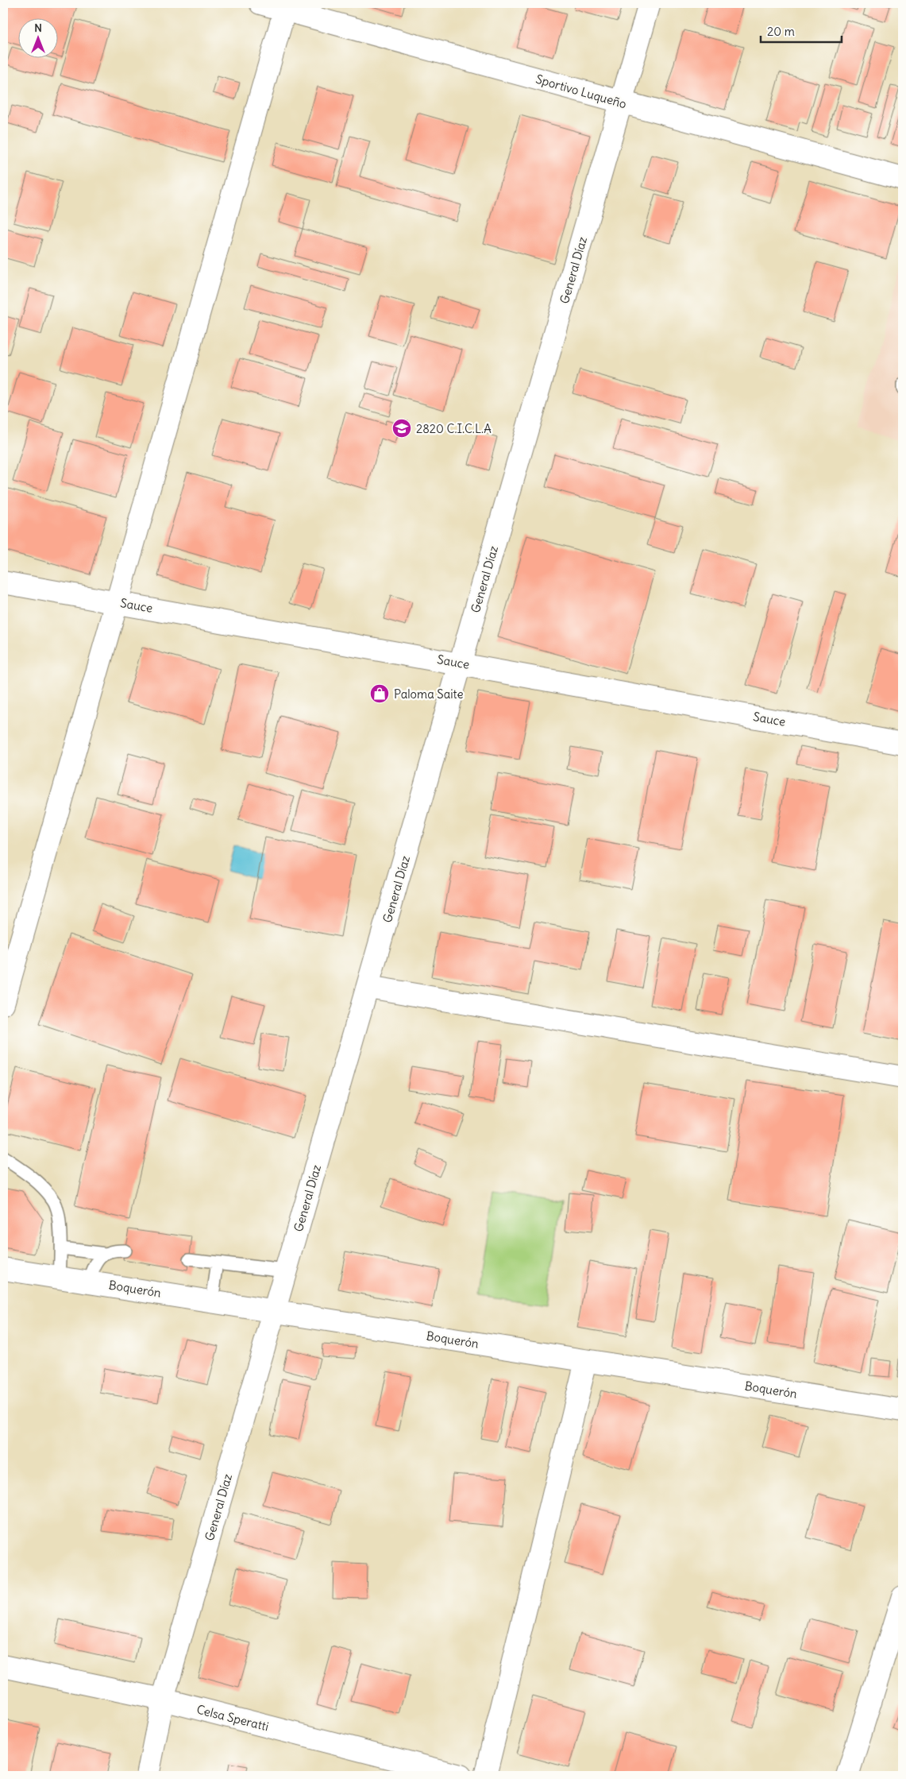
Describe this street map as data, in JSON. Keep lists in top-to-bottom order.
{
  "streets": {
    "street": [
      "Sportivo Luqueño",
      "General Díaz",
      "Sauce",
      "Boquerón",
      "Celsa Speratti"
    ]
  },
  "crossings": [
    ["Sportivo Luqueño", "General Díaz"],
    ["General Díaz", "Sauce"],
    ["General Díaz", "Boquerón"],
    ["General Díaz", "Celsa Speratti"]
  ],
  "places": {
    "school or university": ["2820 C.I.C.L.A"],
    "shop": ["Paloma Saite"]
  },
  "scale_bar": "20 m",
  "north": "top"
}
